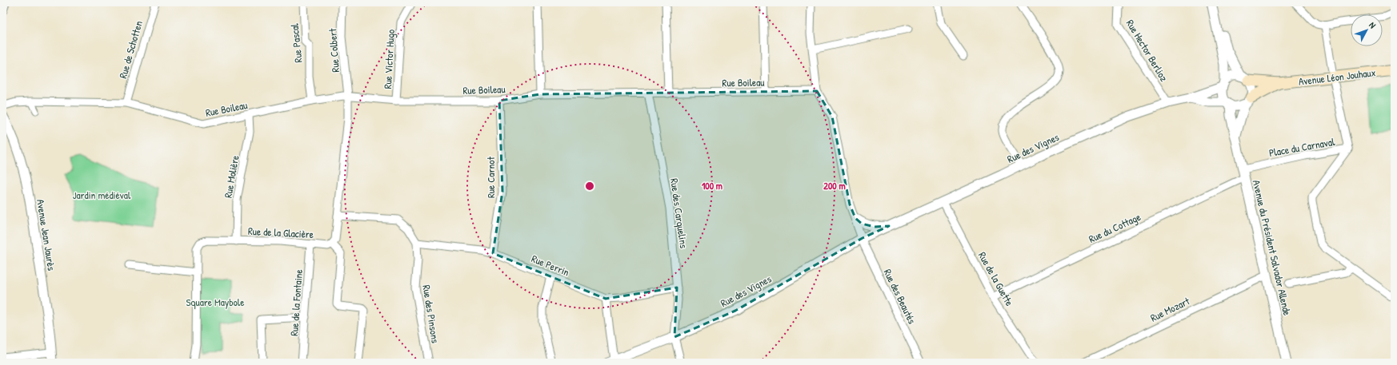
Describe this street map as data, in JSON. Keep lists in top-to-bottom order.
{
  "streets": {
    "main road": ["Avenue Léon Jouhaux"],
    "street": [
      "Rue Pascal",
      "Rue de Schotten",
      "Rue Colbert",
      "Rue Hector Berlioz",
      "Rue Victor Hugo",
      "Rue Boileau",
      "Place du Carnaval",
      "Rue des Vignes",
      "Rue Molière",
      "Rue Carnot",
      "Rue des Carquelins",
      "Rue du Cottage",
      "Rue de la Glacière",
      "Avenue Jean Jaurès",
      "Avenue du Président Salvador Allende",
      "Rue Perrin",
      "Rue de la Guette",
      "Rue des Beautés",
      "Rue de la Fontaine",
      "Rue Mozart",
      "Rue des Pinsons"
    ]
  },
  "crossings": [
    ["Rue Pascal", "Rue Boileau"],
    ["Rue de Schotten", "Rue Boileau"],
    ["Rue Colbert", "Rue Boileau"],
    ["Rue Hector Berlioz", "Rue des Vignes"],
    ["Rue Victor Hugo", "Rue Boileau"],
    ["Avenue Léon Jouhaux", "Place du Carnaval"],
    ["Avenue Léon Jouhaux", "Rue des Vignes"],
    ["Avenue Léon Jouhaux", "Avenue du Président Salvador Allende"],
    ["Rue Boileau", "Rue Molière"],
    ["Rue Boileau", "Rue Carnot"],
    ["Rue Boileau", "Rue des Carquelins"],
    ["Place du Carnaval", "Rue du Cottage"],
    ["Place du Carnaval", "Avenue du Président Salvador Allende"],
    ["Rue des Vignes", "Rue des Carquelins"],
    ["Rue des Vignes", "Avenue du Président Salvador Allende"],
    ["Rue des Vignes", "Rue de la Guette"],
    ["Rue des Vignes", "Rue des Beautés"],
    ["Rue Molière", "Rue de la Glacière"],
    ["Rue Carnot", "Rue Perrin"],
    ["Rue des Carquelins", "Rue Perrin"],
    ["Rue du Cottage", "Avenue du Président Salvador Allende"],
    ["Rue du Cottage", "Rue de la Guette"],
    ["Rue de la Glacière", "Rue de la Fontaine"],
    ["Avenue du Président Salvador Allende", "Rue Mozart"],
    ["Rue Perrin", "Rue des Pinsons"]
  ],
  "parks": ["Jardin médiéval", "Square Maybole"],
  "north": "top right",
  "rings": ["100 m", "200 m"]
}
